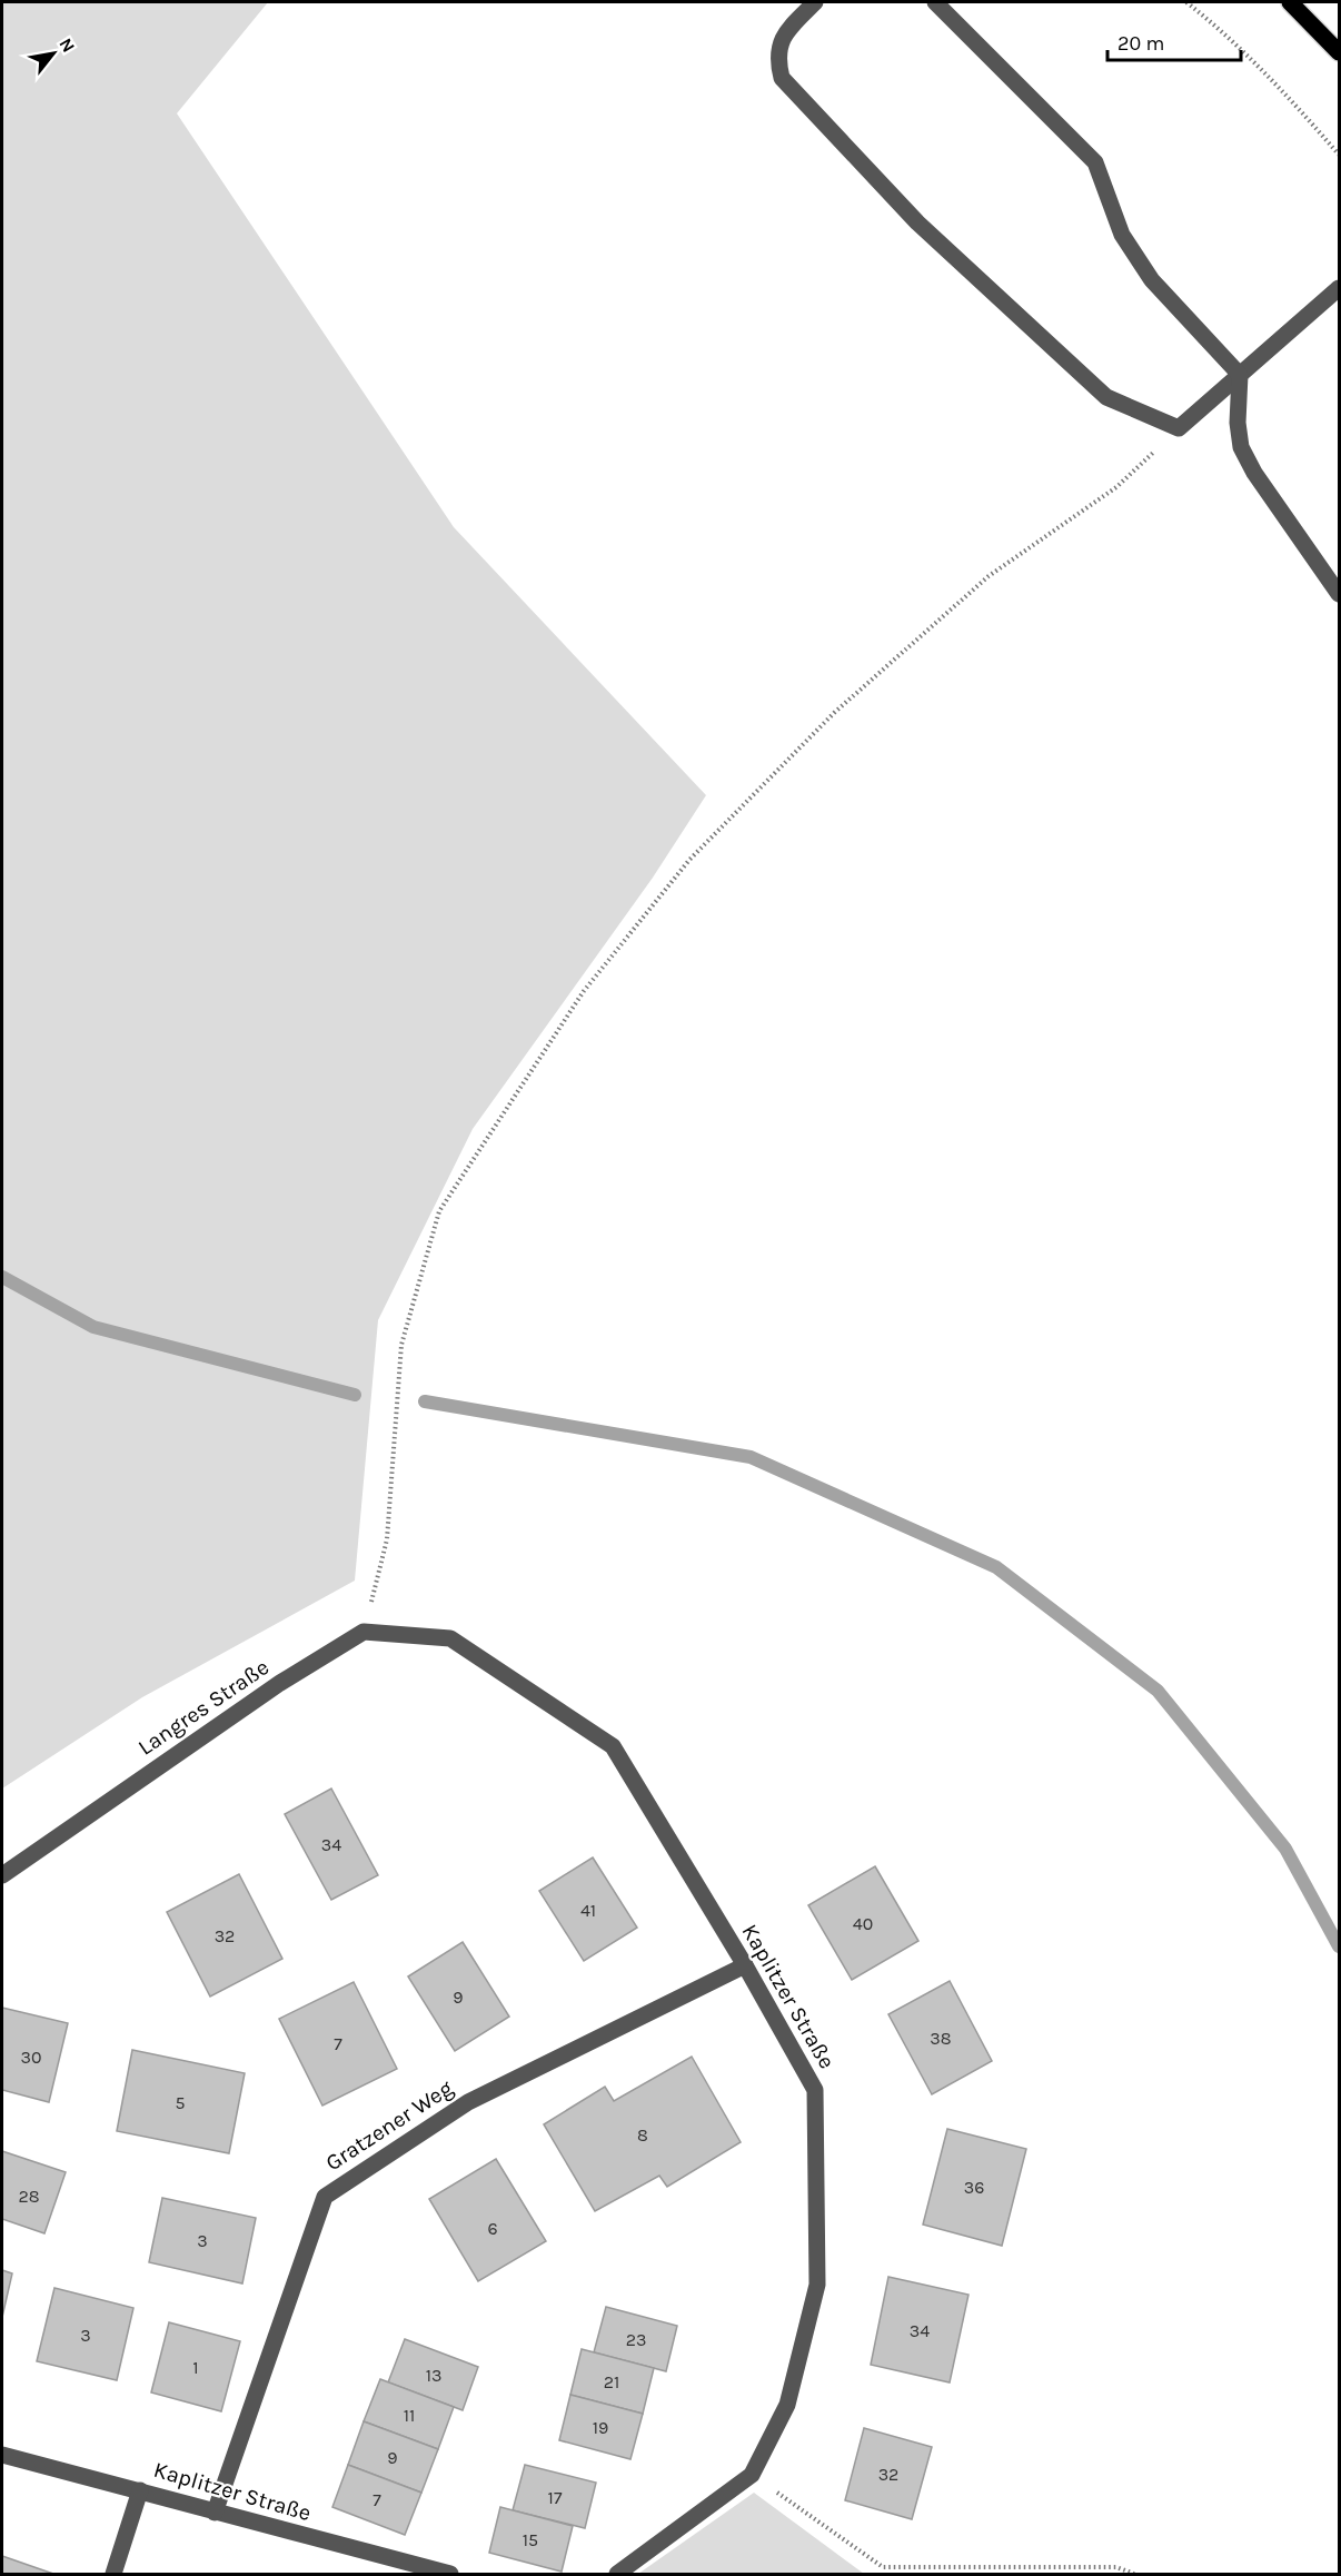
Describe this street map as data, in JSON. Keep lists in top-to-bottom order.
{
  "streets": {
    "street": ["Langres Straße", "Kaplitzer Straße", "Gratzener Weg"]
  },
  "crossings": [
    ["Langres Straße", "Kaplitzer Straße"],
    ["Kaplitzer Straße", "Gratzener Weg"]
  ],
  "house_numbers": [
    "34",
    "41",
    "40",
    "32",
    "9",
    "38",
    "7",
    "30",
    "5",
    "8",
    "36",
    "28",
    "6",
    "3",
    "34",
    "3",
    "23",
    "1",
    "13",
    "21",
    "11",
    "19",
    "9",
    "32",
    "17",
    "7",
    "15"
  ],
  "scale_bar": "20 m",
  "north": "top right"
}
